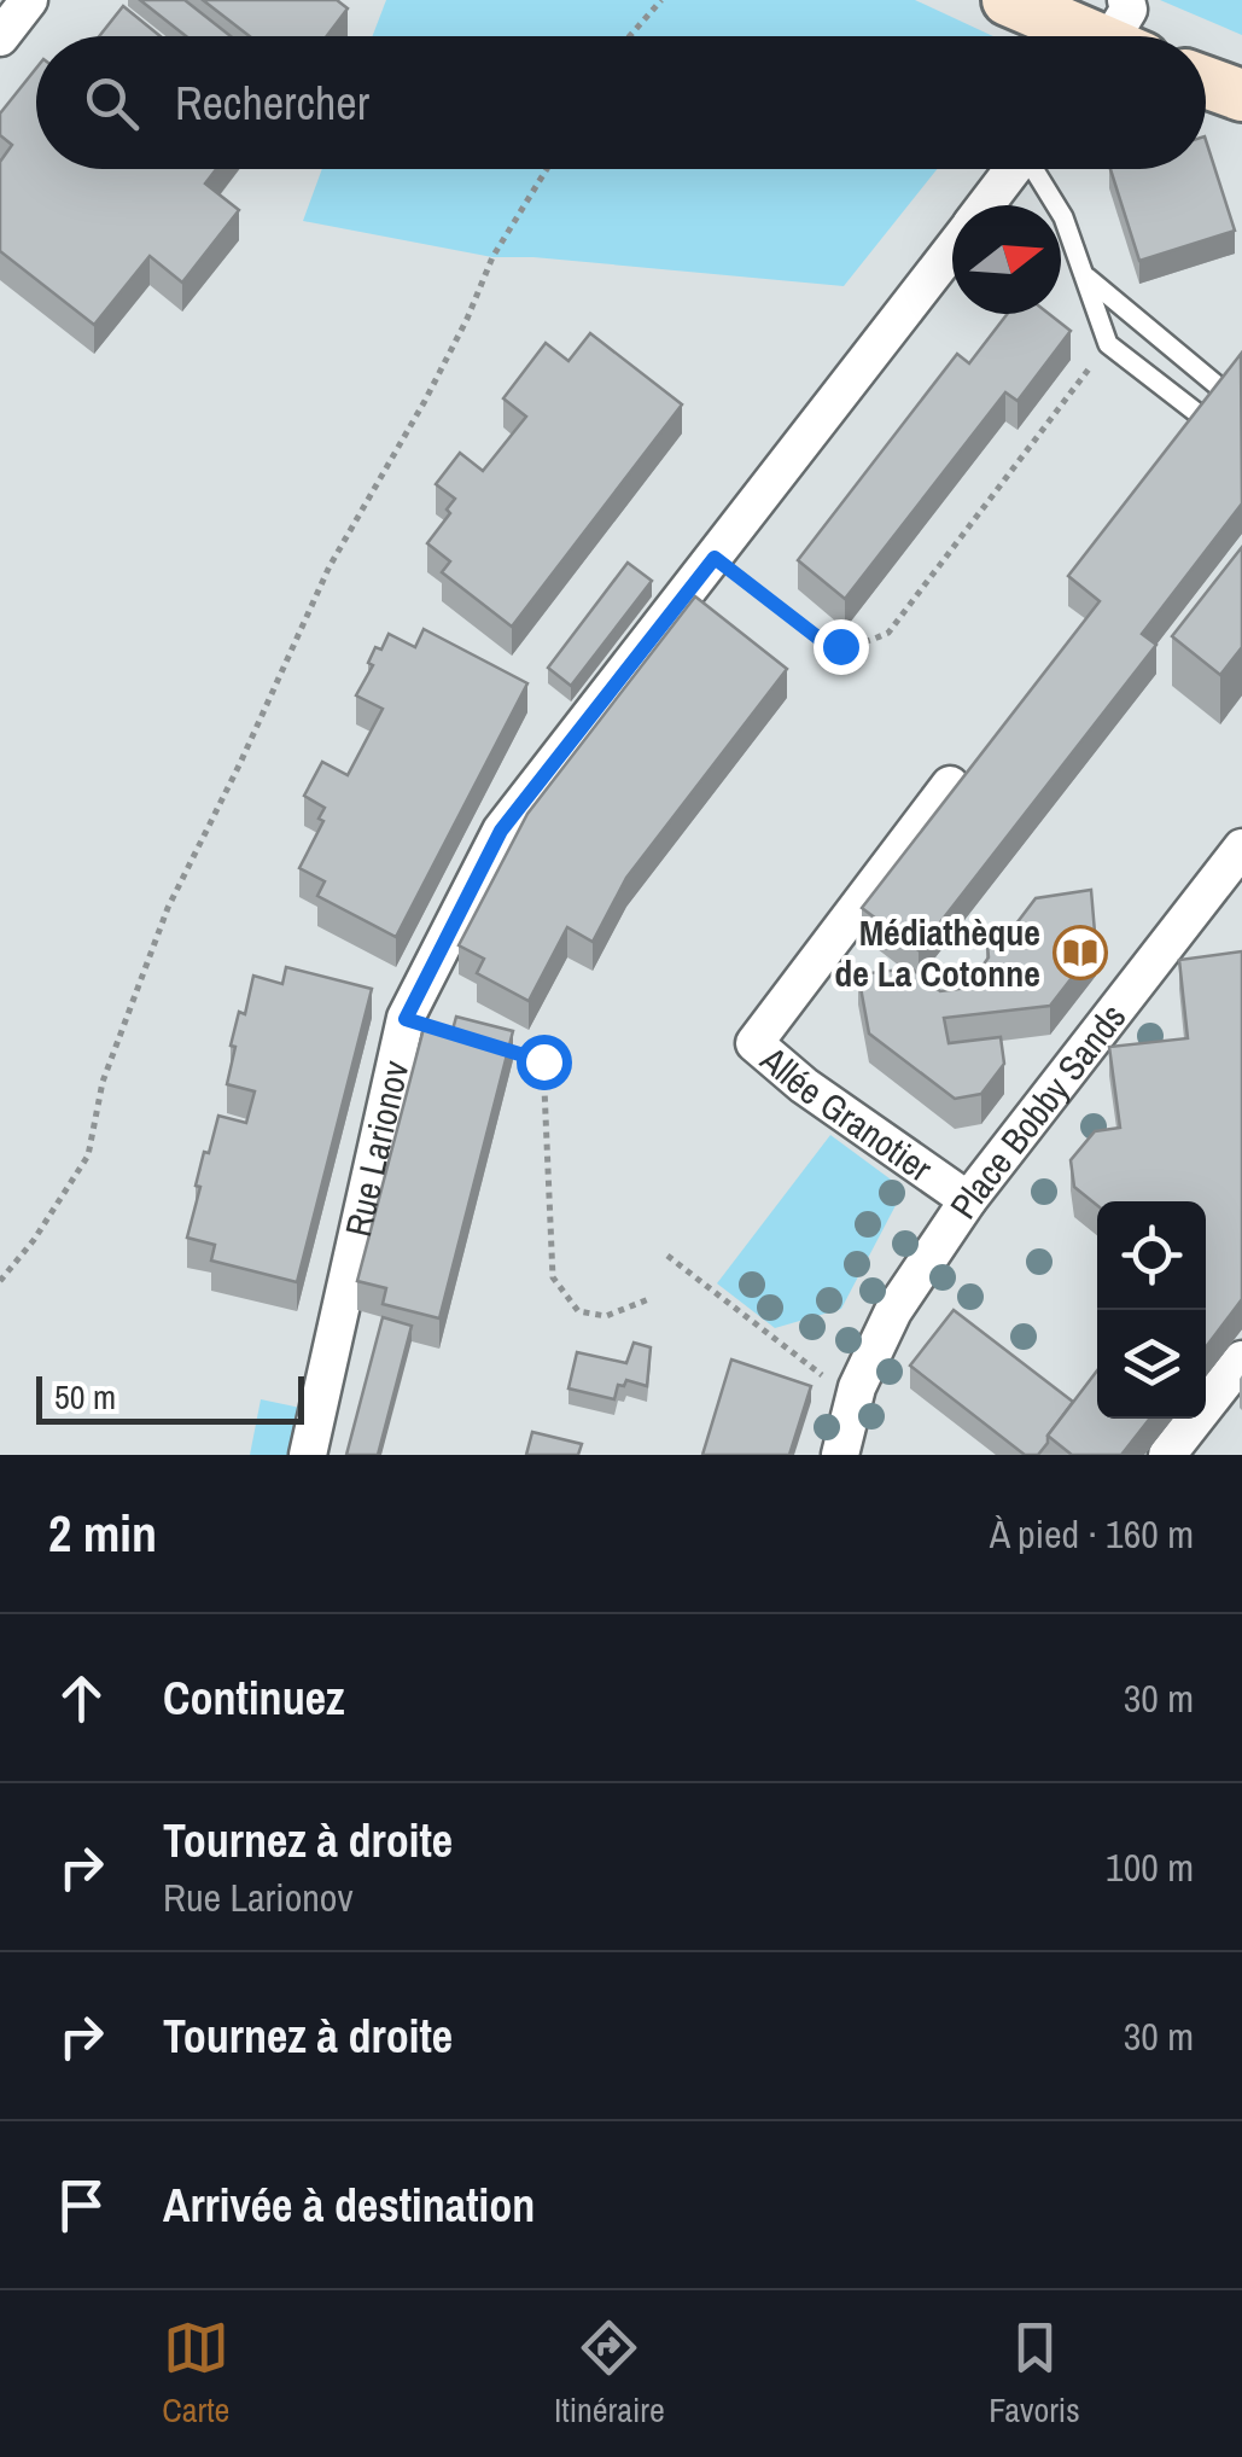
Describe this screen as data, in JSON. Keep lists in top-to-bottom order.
{
  "streets": {
    "street": ["Allée Granotier", "Place Bobby Sands", "Rue Larionov"]
  },
  "crossings": [
    ["Allée Granotier", "Place Bobby Sands"]
  ],
  "places": {
    "library": ["Médiathèque de La Cotonne"]
  },
  "scale_bar": "50 m",
  "north": "right",
  "page": {
    "search": "Rechercher",
    "scale": "50 m",
    "heading": ["2 min", "À pied · 160 m"],
    "list": [
      ["Continuez", "30 m"],
      ["Tournez à droite", "Rue Larionov", "100 m"],
      ["Tournez à droite", "30 m"],
      "Arrivée à destination"
    ],
    "nav": ["Carte", "Itinéraire", "Favoris"]
  }
}
